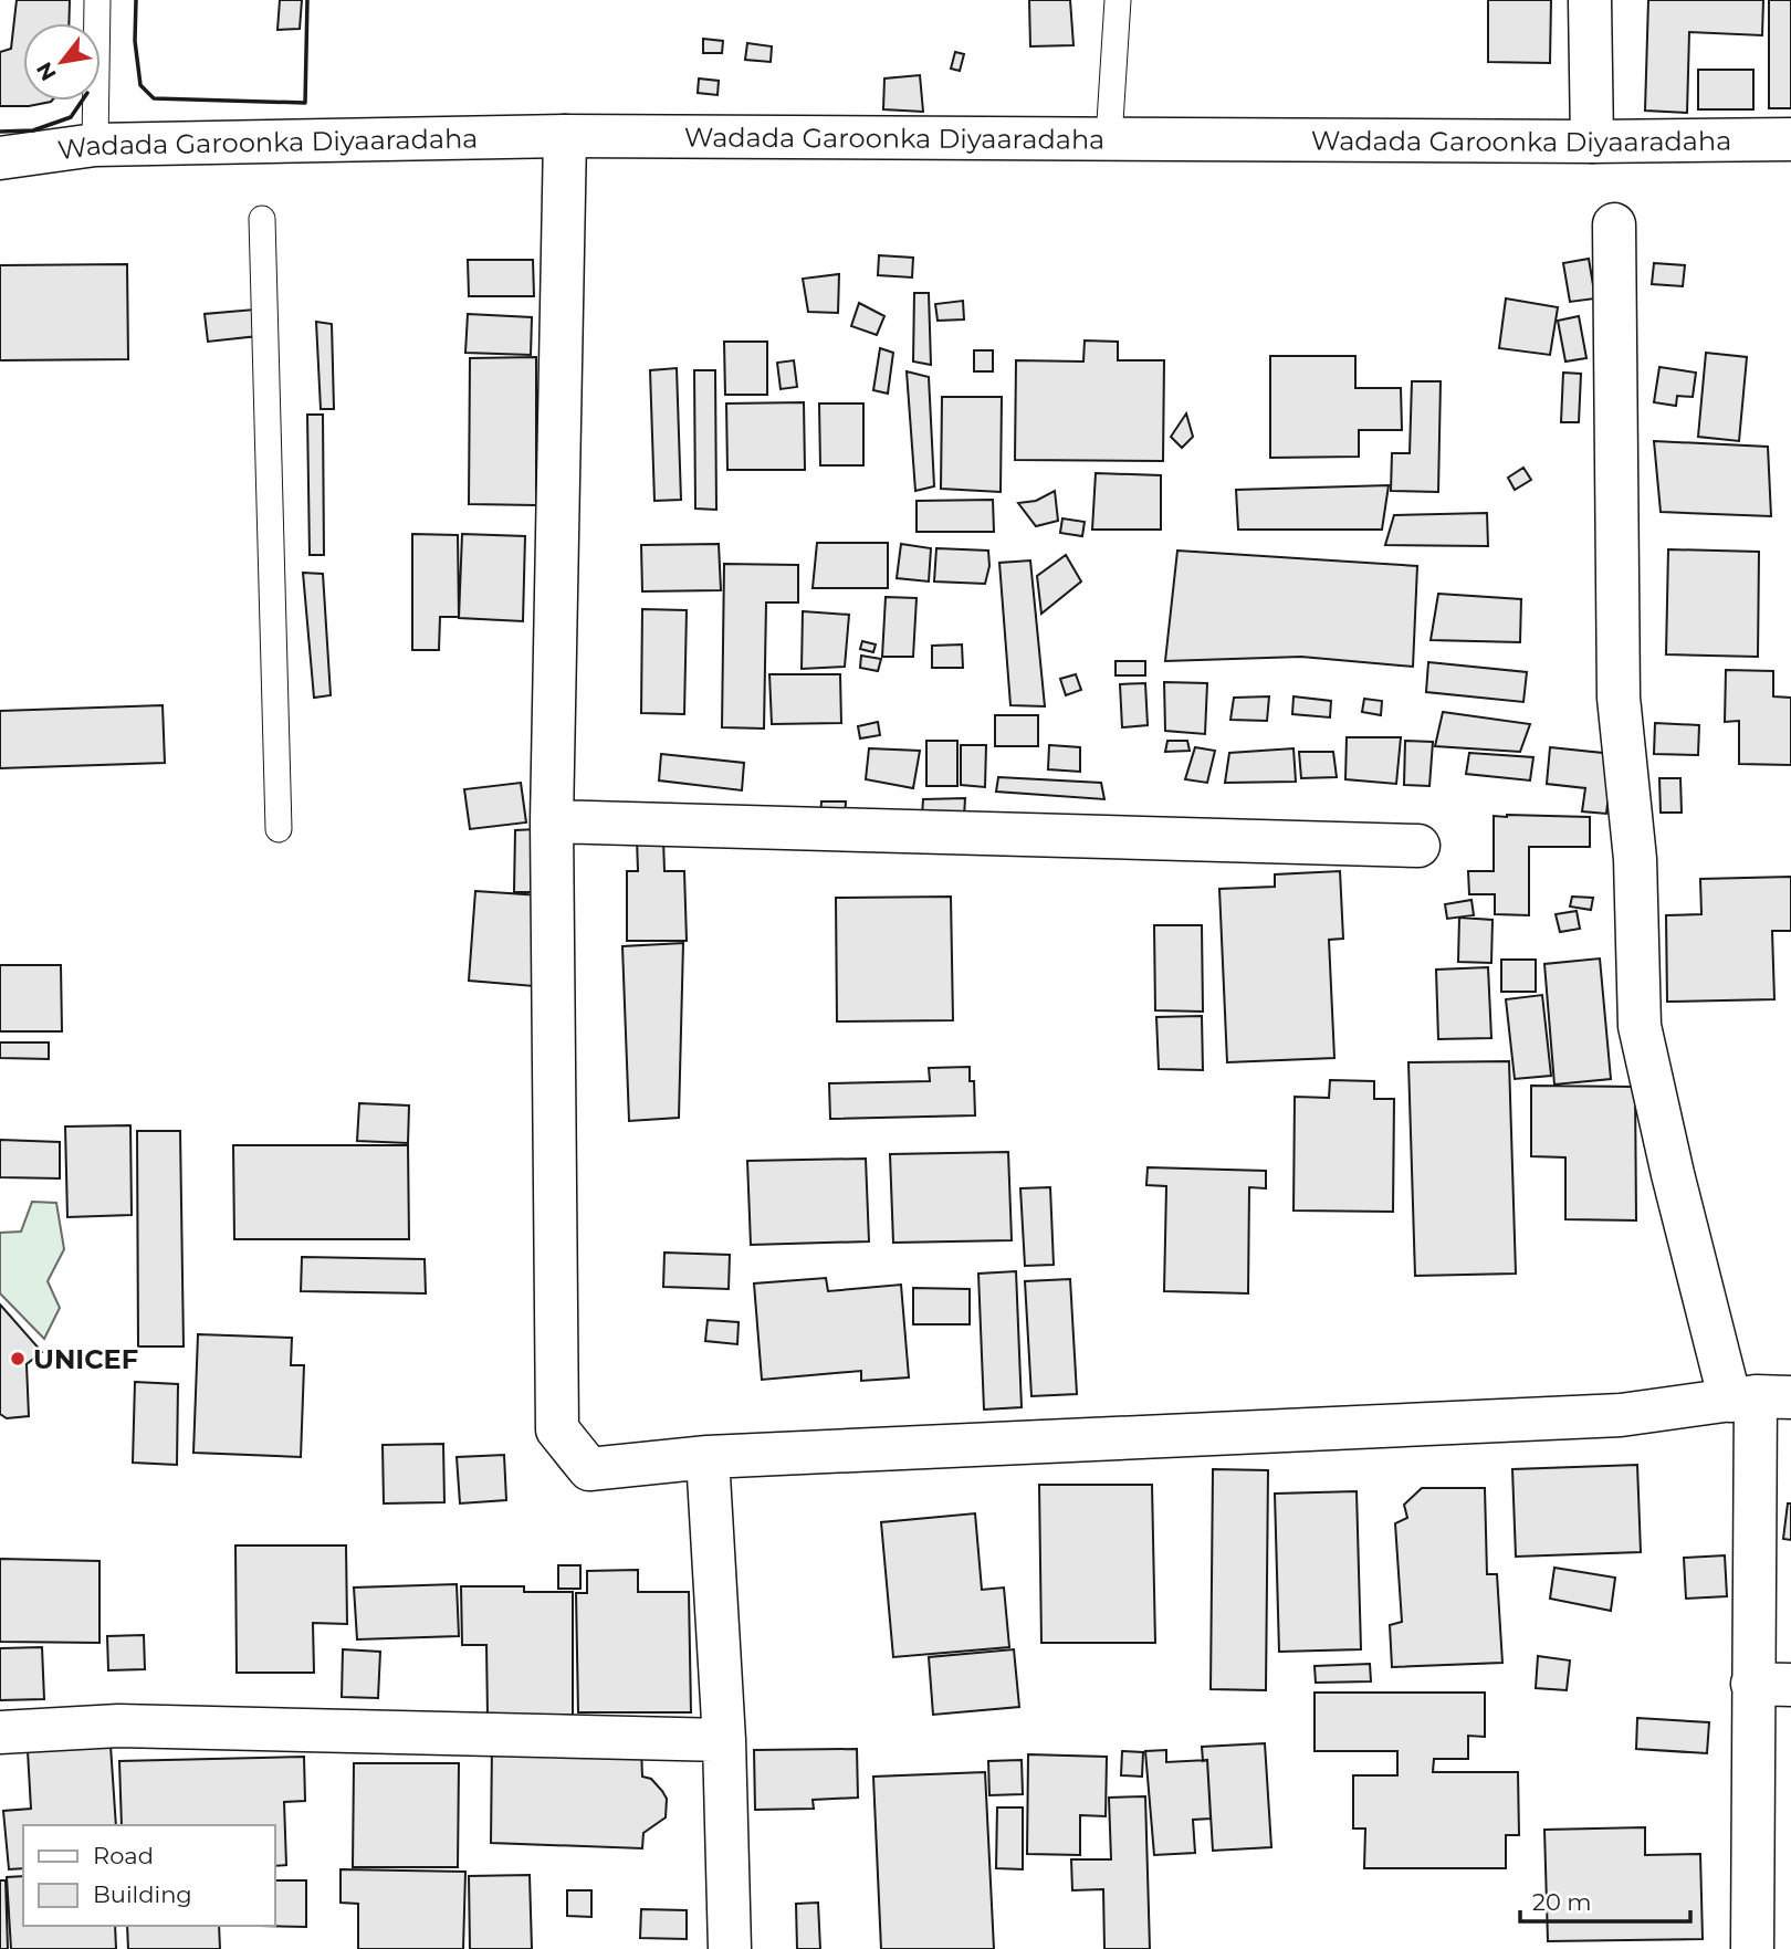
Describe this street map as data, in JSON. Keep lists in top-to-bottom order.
{
  "streets": {
    "street": ["Wadada Garoonka Diyaaradaha"]
  },
  "places": ["UNICEF"],
  "legend": ["Road", "Building"],
  "scale_bar": "20 m",
  "north": "bottom left"
}
